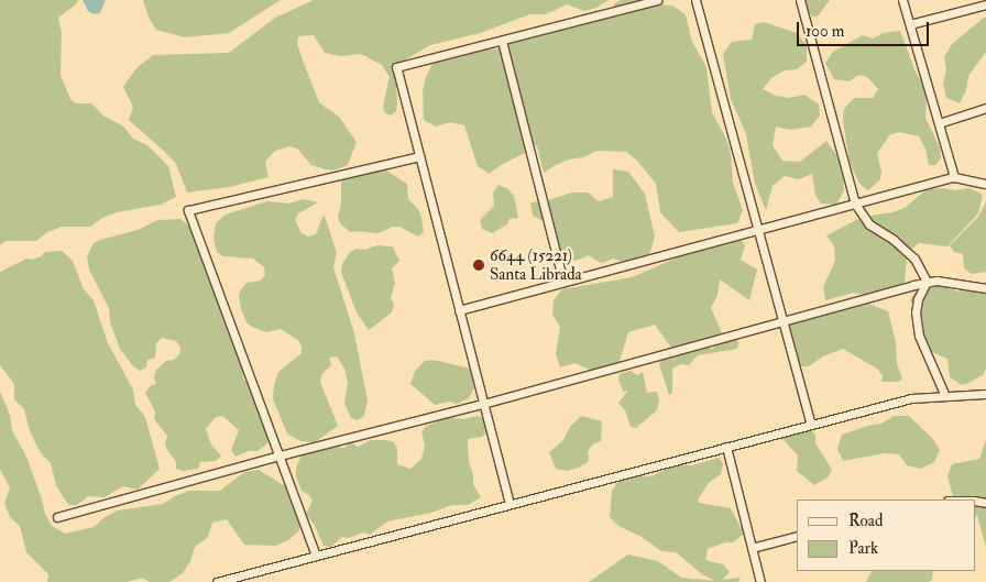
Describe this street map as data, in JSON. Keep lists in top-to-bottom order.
{
  "places": ["6644 (15221) Santa Librada"],
  "legend": ["Road", "Park"],
  "scale_bar": "100 m"
}
